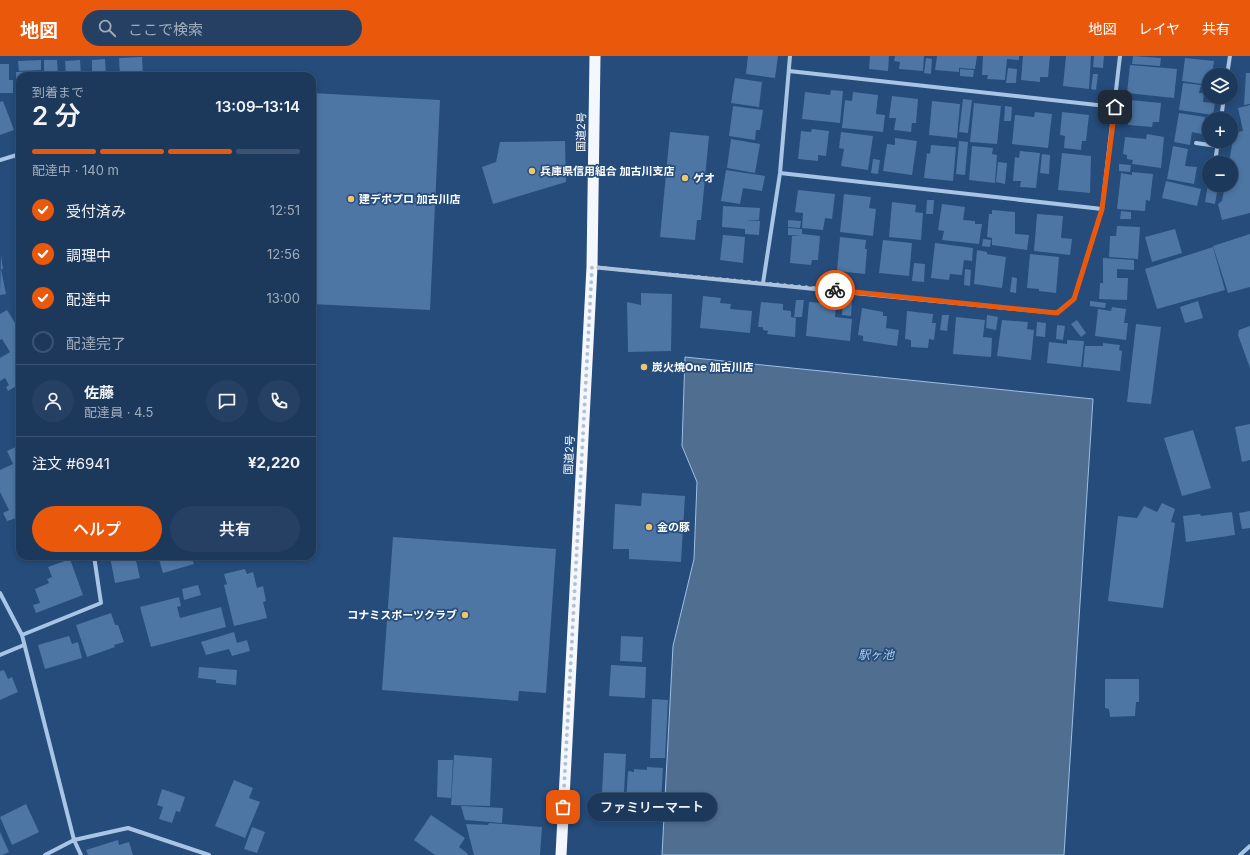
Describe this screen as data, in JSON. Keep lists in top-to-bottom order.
{
  "streets": {
    "highway": ["国道2号"]
  },
  "water": ["駅ヶ池"],
  "places": [
    "兵庫県信用組合 加古川支店",
    "ゲオ",
    "建デポプロ 加古川店",
    "炭火焼One 加古川店",
    "金の豚",
    "コナミスポーツクラブ",
    "ファミリーマート"
  ],
  "page": {
    "header": "地図",
    "search": "ここで検索",
    "nav": ["地図", "レイヤ", "共有"],
    "map_buttons": ["+", "−"],
    "heading": ["2 分", "到着まで", "13:09–13:14"],
    "panel": [
      "佐藤",
      "配達員 · 4.5",
      "注文 #6941",
      "¥2,220"
    ],
    "bar": "配達中 · 140 m",
    "list": [
      ["受付済み", "12:51"],
      ["調理中", "12:56"],
      ["配達中", "13:00"],
      "配達完了"
    ],
    "buttons": ["ヘルプ", "共有"],
    "bubble": "ファミリーマート"
  }
}
